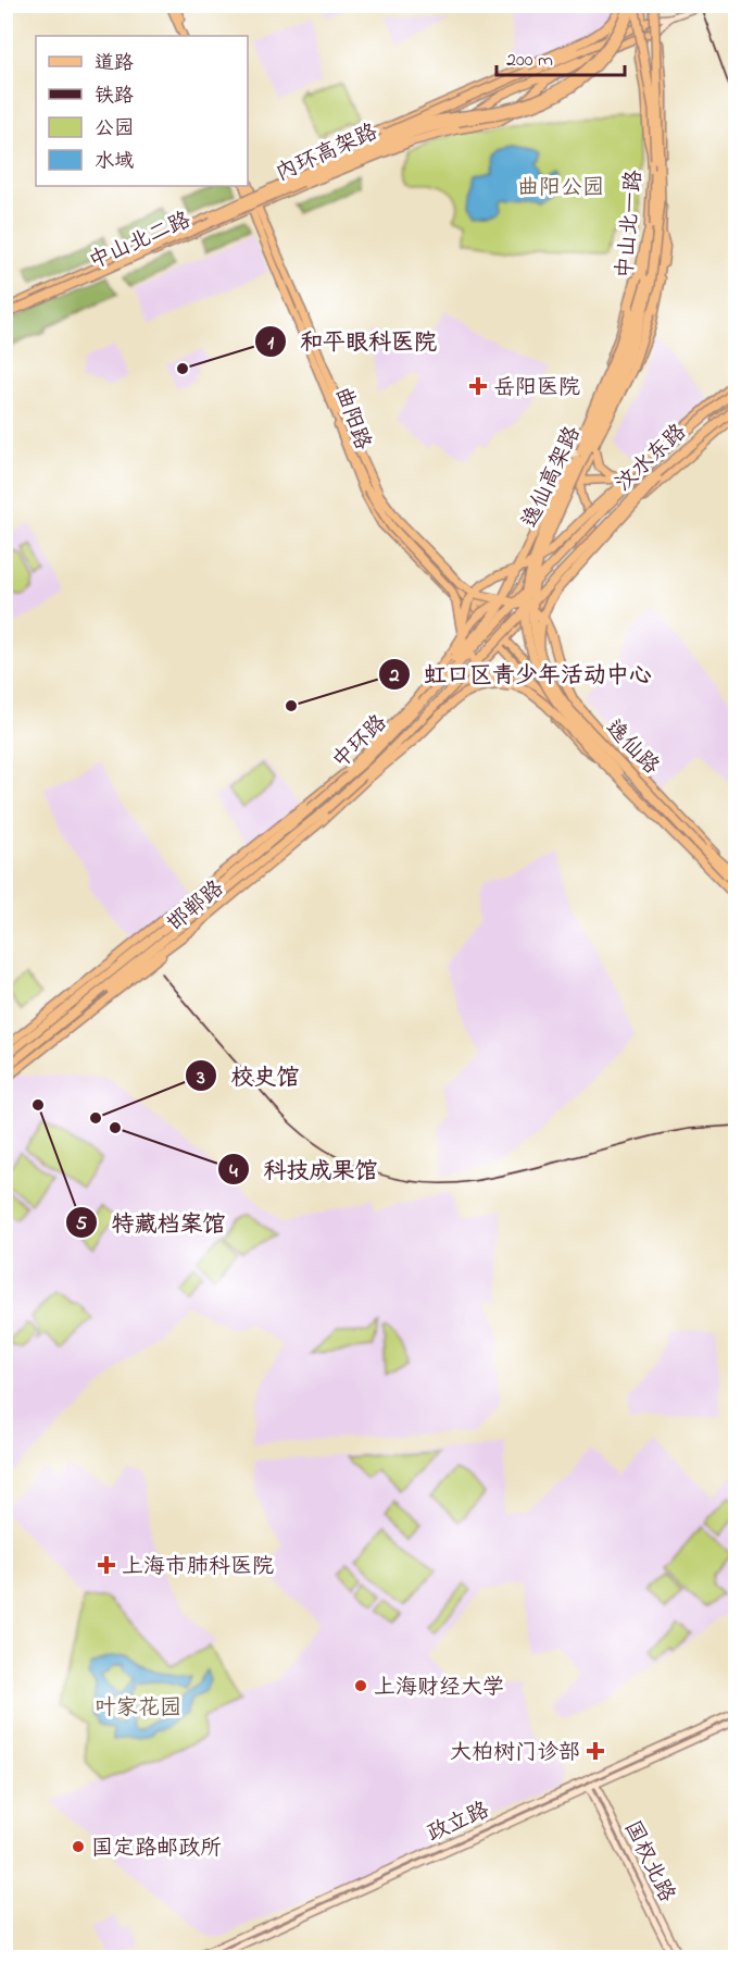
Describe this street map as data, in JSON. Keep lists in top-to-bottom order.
{
  "streets": {
    "highway": ["内环高架路", "逸仙高架路", "中环路"],
    "main road": [
      "中山北一路",
      "中山北二路",
      "曲阳路",
      "汶水东路",
      "逸仙路",
      "邯郸路",
      "政立路",
      "国权北路"
    ]
  },
  "crossings": [
    ["内环高架路", "中山北二路"],
    ["内环高架路", "曲阳路"],
    ["内环高架路", "逸仙高架路"],
    ["中山北一路", "中山北二路"],
    ["中山北一路", "曲阳路"],
    ["中山北一路", "汶水东路"],
    ["中山北一路", "逸仙高架路"],
    ["中山北一路", "逸仙路"],
    ["中山北二路", "曲阳路"],
    ["曲阳路", "汶水东路"],
    ["曲阳路", "逸仙路"],
    ["曲阳路", "邯郸路"],
    ["汶水东路", "逸仙高架路"],
    ["汶水东路", "中环路"],
    ["汶水东路", "逸仙路"],
    ["逸仙高架路", "逸仙路"],
    ["逸仙路", "邯郸路"],
    ["政立路", "国权北路"]
  ],
  "parks": ["曲阳公园", "叶家花园"],
  "places": {
    "other": [
      "和平眼科医院",
      "虹口区青少年活动中心",
      "特藏档案馆",
      "校史馆",
      "科技成果馆",
      "上海财经大学",
      "国定路邮政所"
    ],
    "health": ["岳阳医院", "上海市肺科医院", "大柏树门诊部"]
  },
  "legend": [
    "道路",
    "铁路",
    "公园",
    "水域"
  ],
  "scale_bar": "200 m"
}
